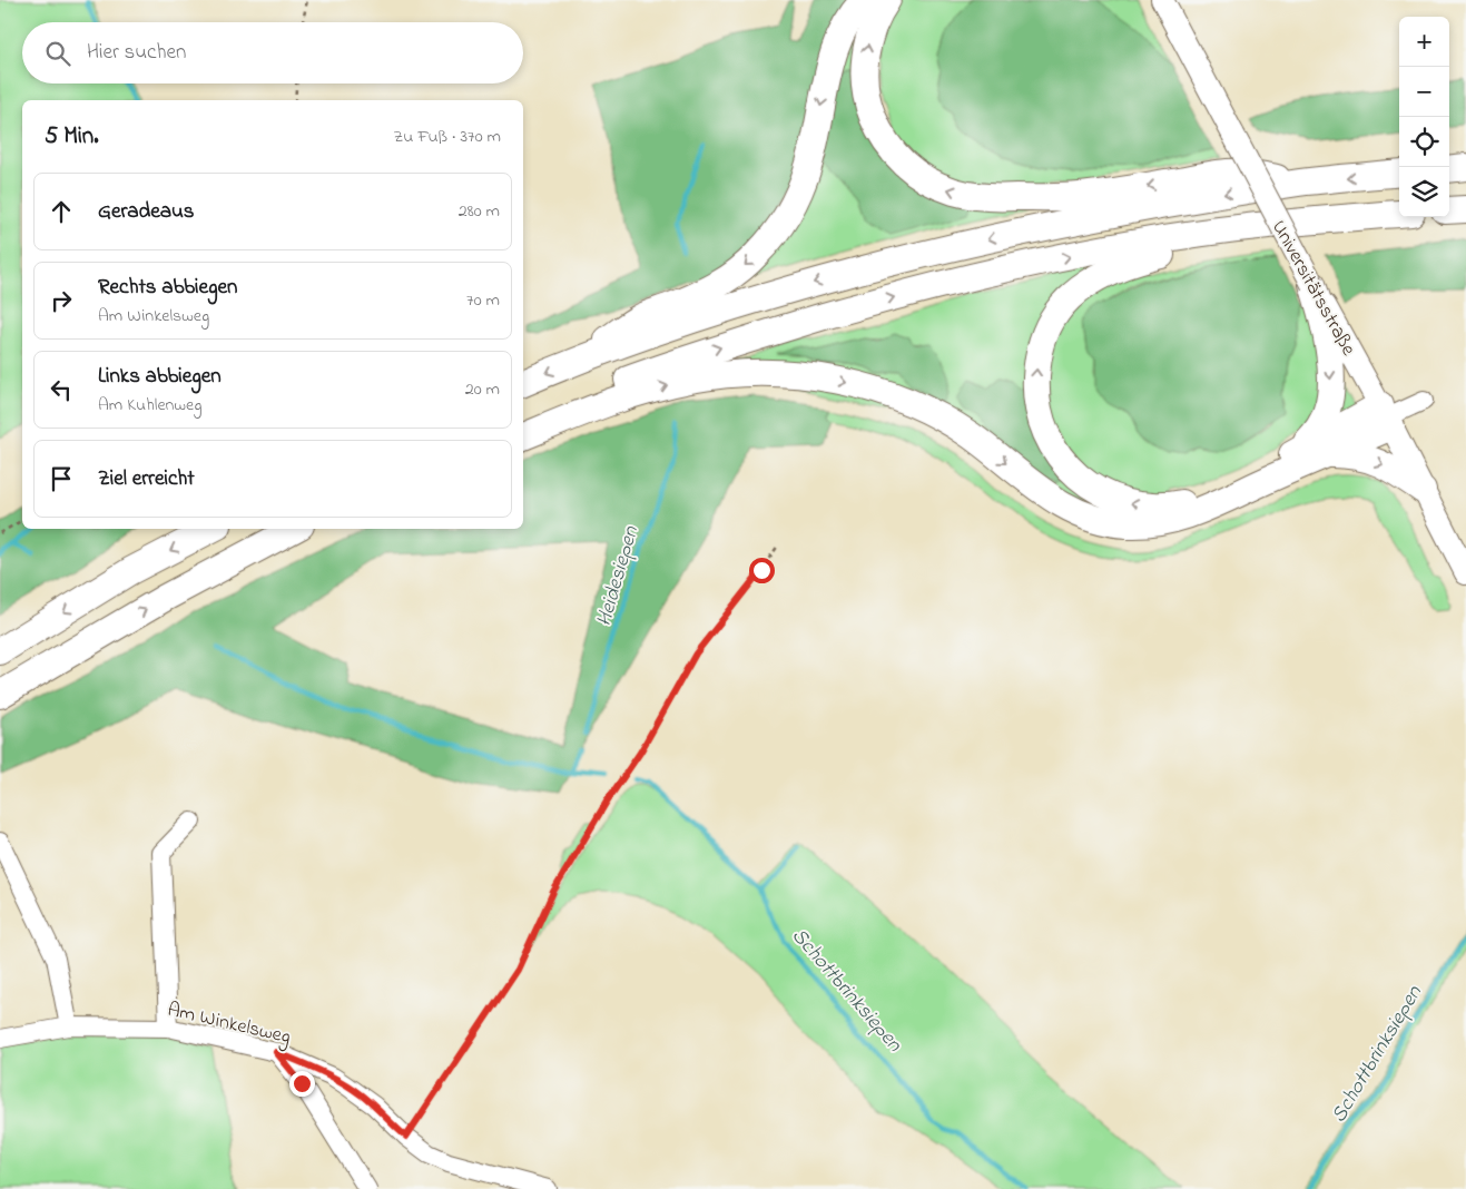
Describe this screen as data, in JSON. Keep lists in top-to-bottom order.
{
  "streets": {
    "main road": ["Universitätsstraße"],
    "street": ["Am Winkelsweg"]
  },
  "water": ["Heidesiepen", "Schottbrinksiepen"],
  "page": {
    "map_buttons": ["+", "−"],
    "search": "Hier suchen",
    "heading": ["5 Min.", "Zu Fuß · 370 m"],
    "list": [
      ["Geradeaus", "280 m"],
      ["Rechts abbiegen", "Am Winkelsweg", "70 m"],
      ["Links abbiegen", "Am Kuhlenweg", "20 m"],
      "Ziel erreicht"
    ]
  }
}
